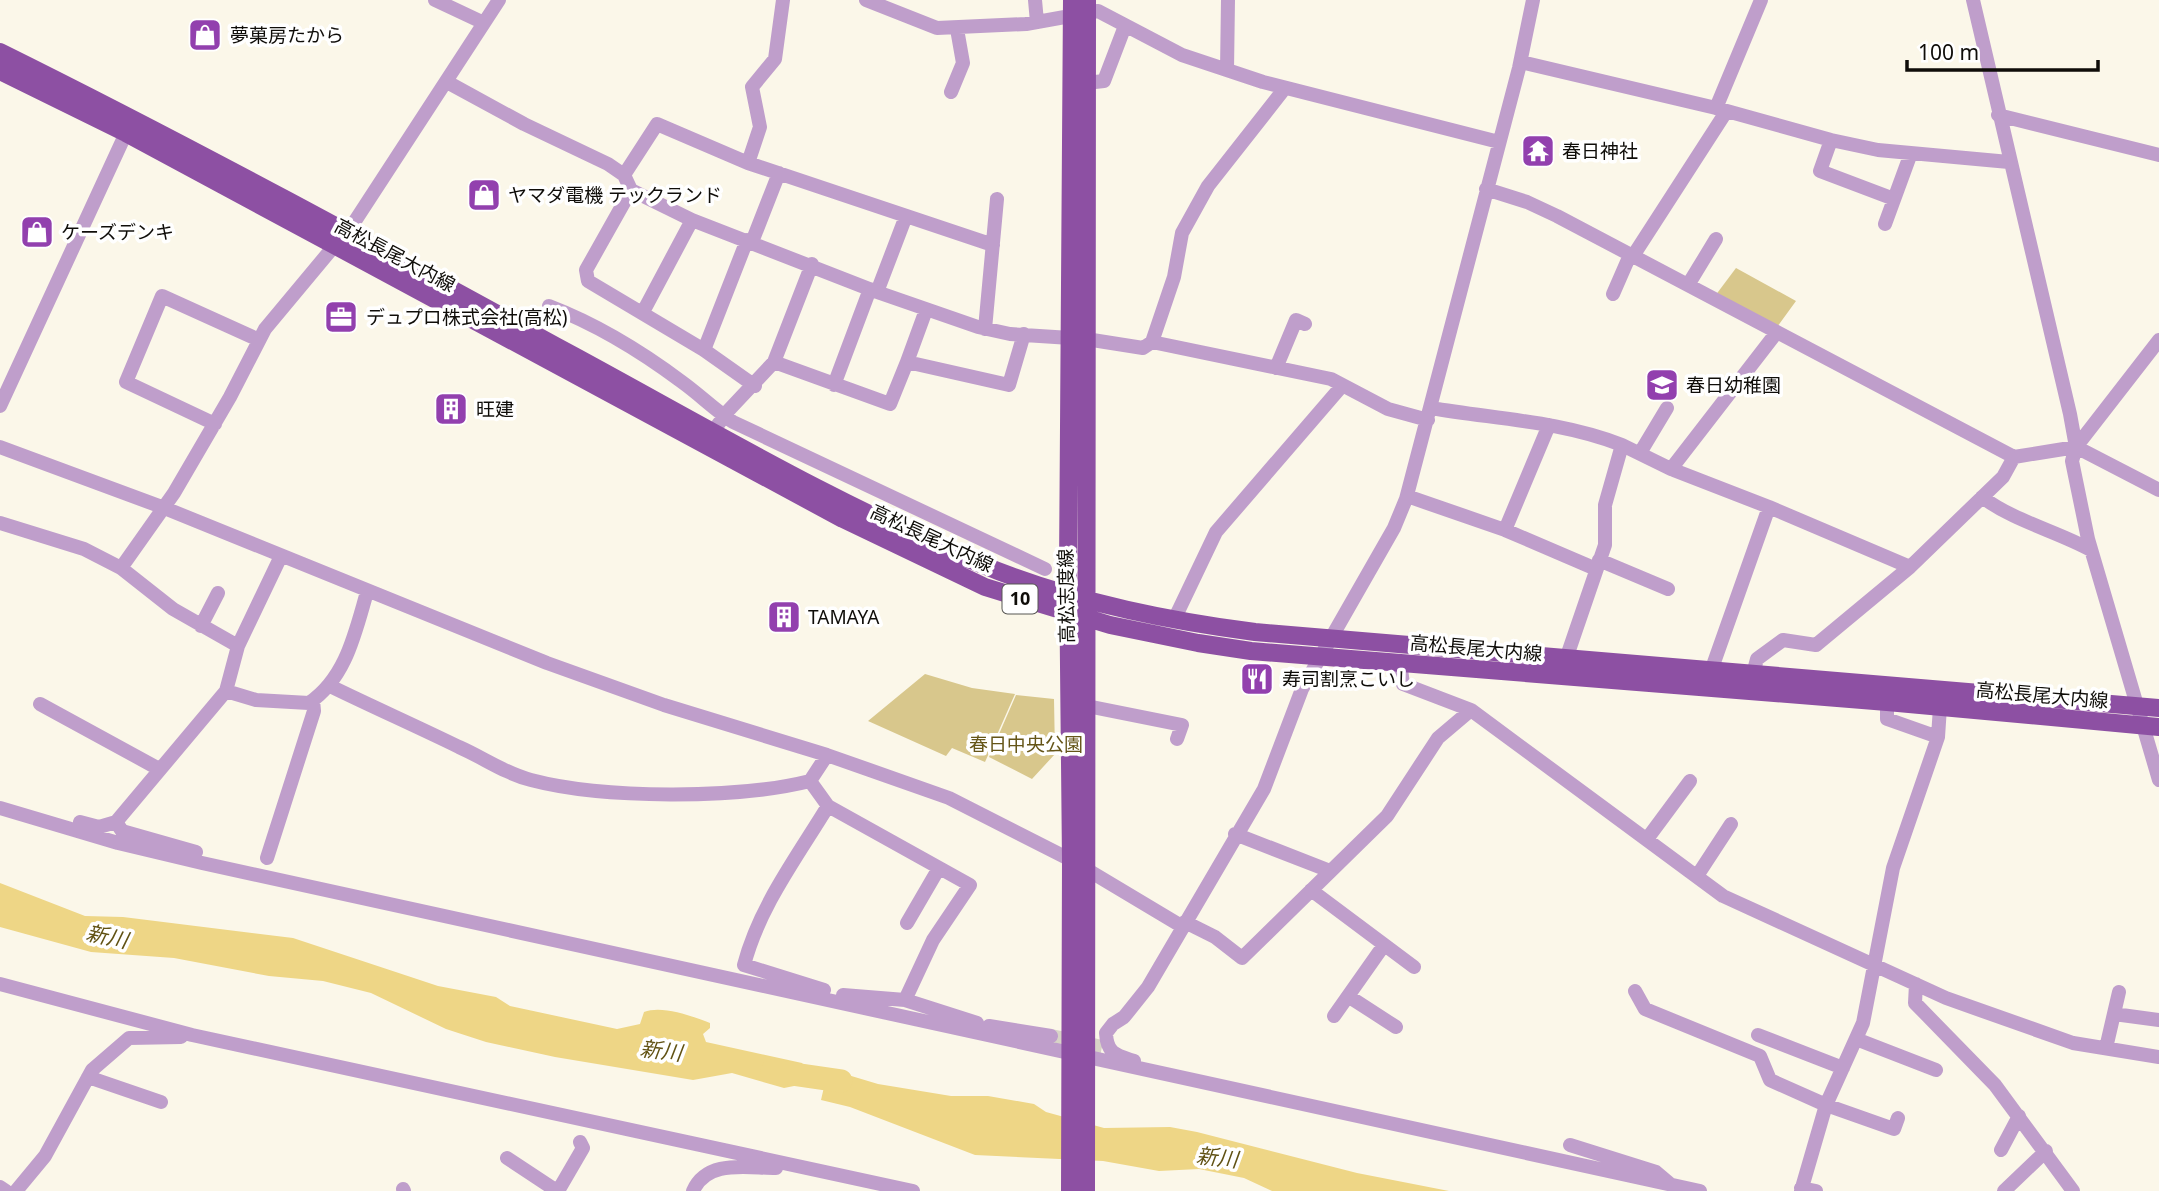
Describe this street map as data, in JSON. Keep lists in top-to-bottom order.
{
  "streets": {
    "main road": ["高松長尾大内線", "高松志度線", "10"]
  },
  "crossings": [
    ["高松長尾大内線", "高松志度線"]
  ],
  "water": ["新川"],
  "parks": ["春日中央公園"],
  "places": {
    "shop": ["夢菓房たから", "ヤマダ電機 テックランド", "ケーズデンキ"],
    "temple": ["春日神社"],
    "office": ["デュプロ株式会社(高松)"],
    "school or university": ["春日幼稚園"],
    "building": ["旺建", "TAMAYA"],
    "restaurant": ["寿司割烹こいし"]
  },
  "scale_bar": "100 m"
}
